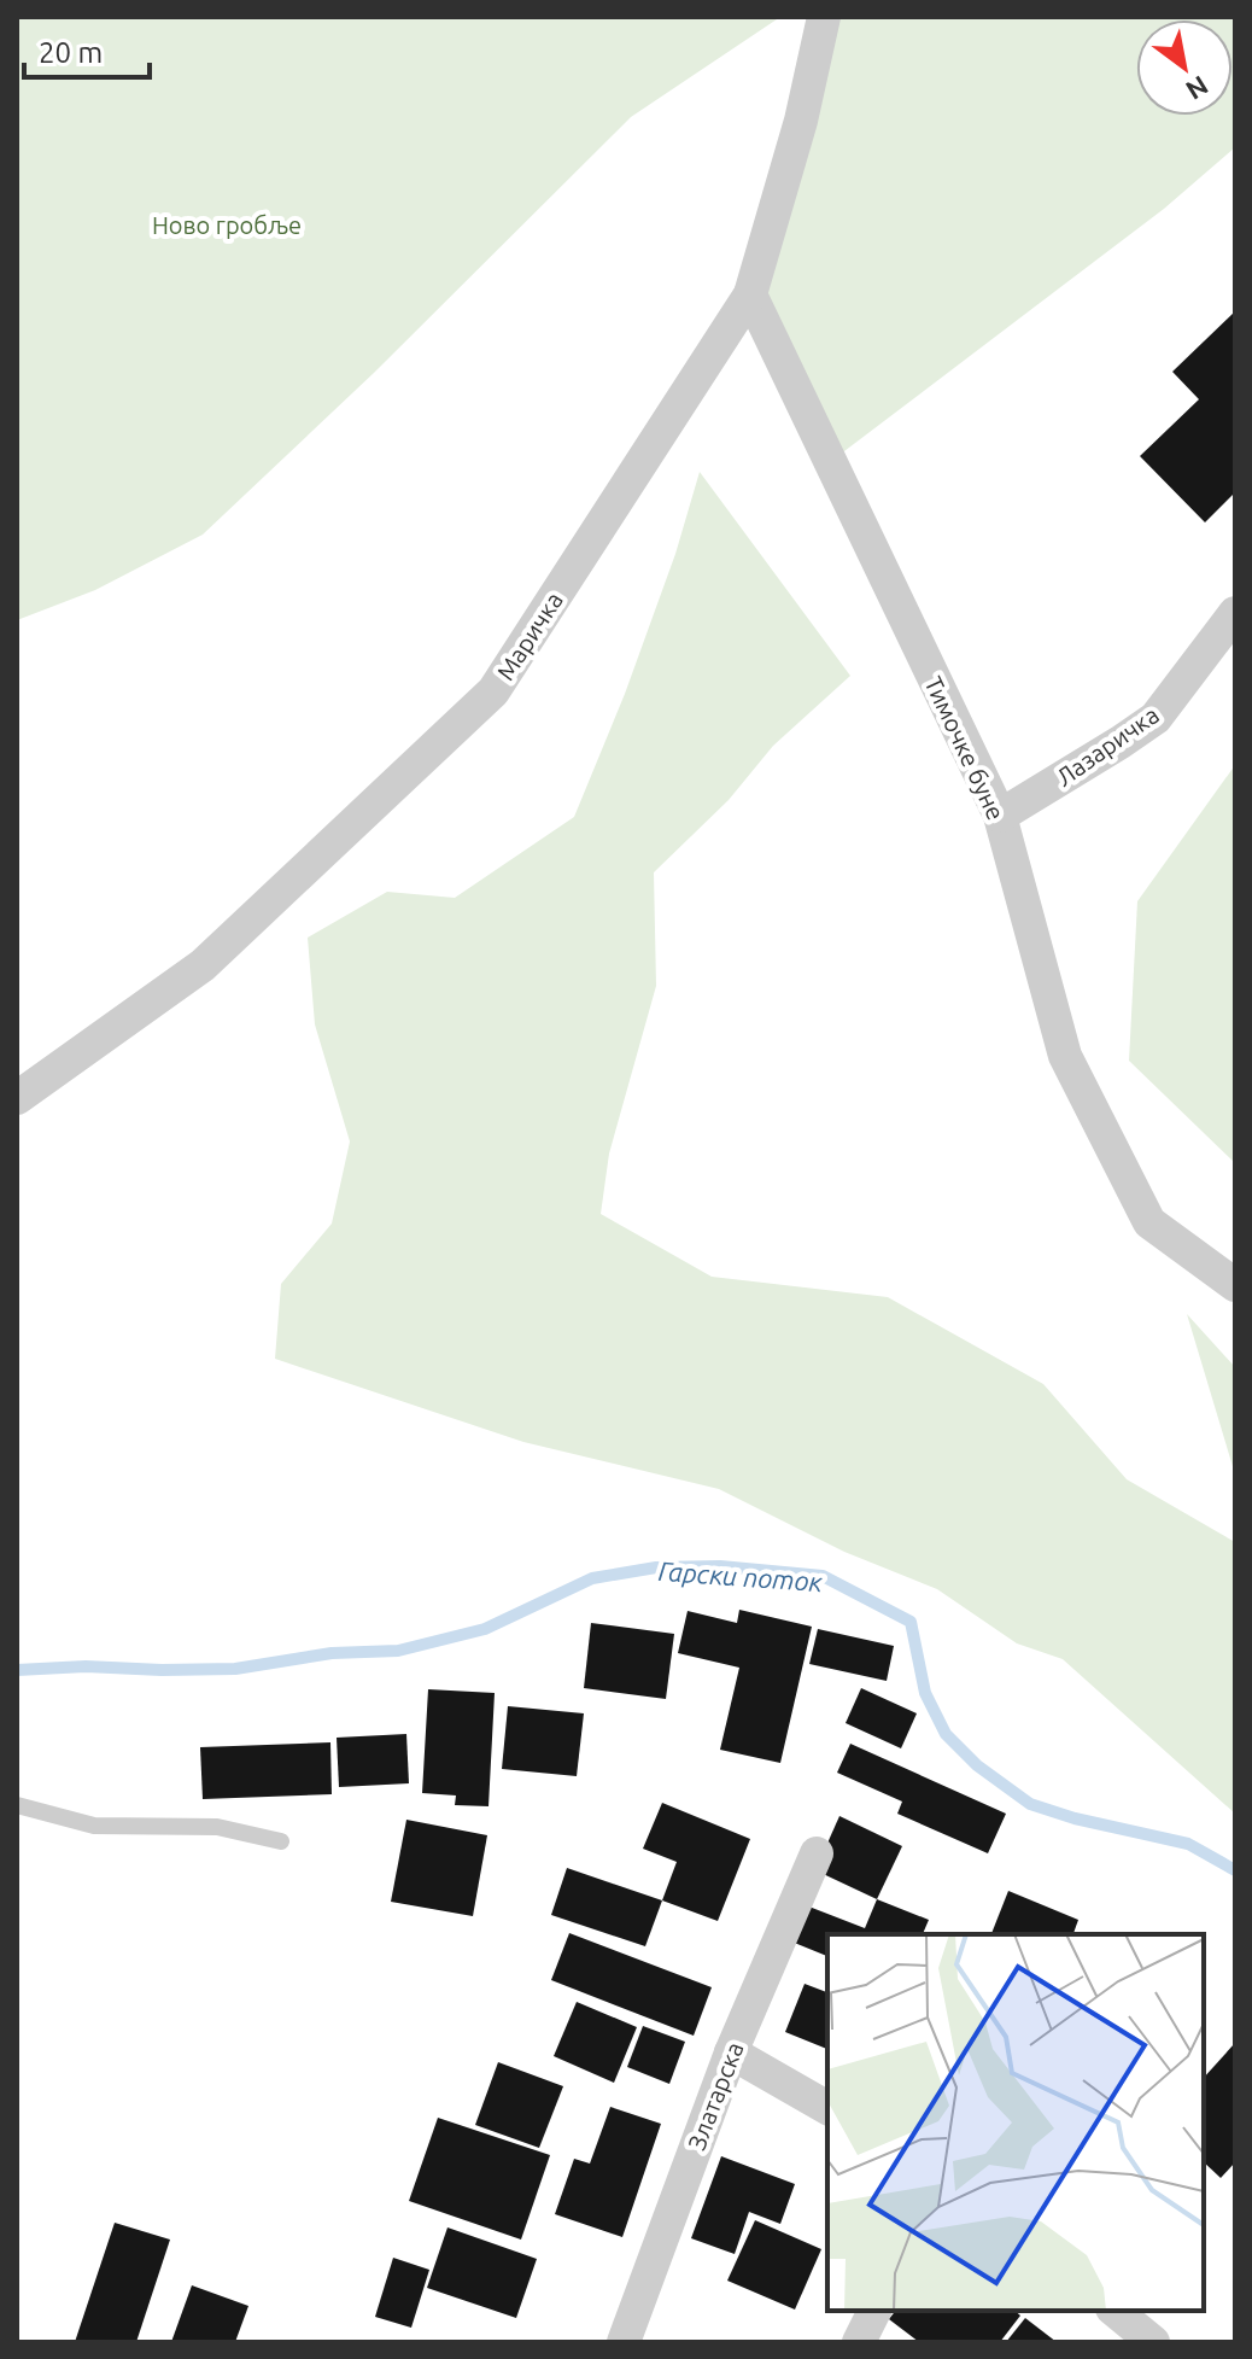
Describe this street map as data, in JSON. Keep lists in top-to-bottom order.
{
  "streets": {
    "street": [
      "Маричка",
      "Лазаричка",
      "Тимочке буне",
      "Златарска"
    ]
  },
  "crossings": [
    ["Маричка", "Тимочке буне"],
    ["Лазаричка", "Тимочке буне"]
  ],
  "water": ["Гарски поток"],
  "parks": ["Ново гробље"],
  "scale_bar": "20 m",
  "north": "bottom right"
}
